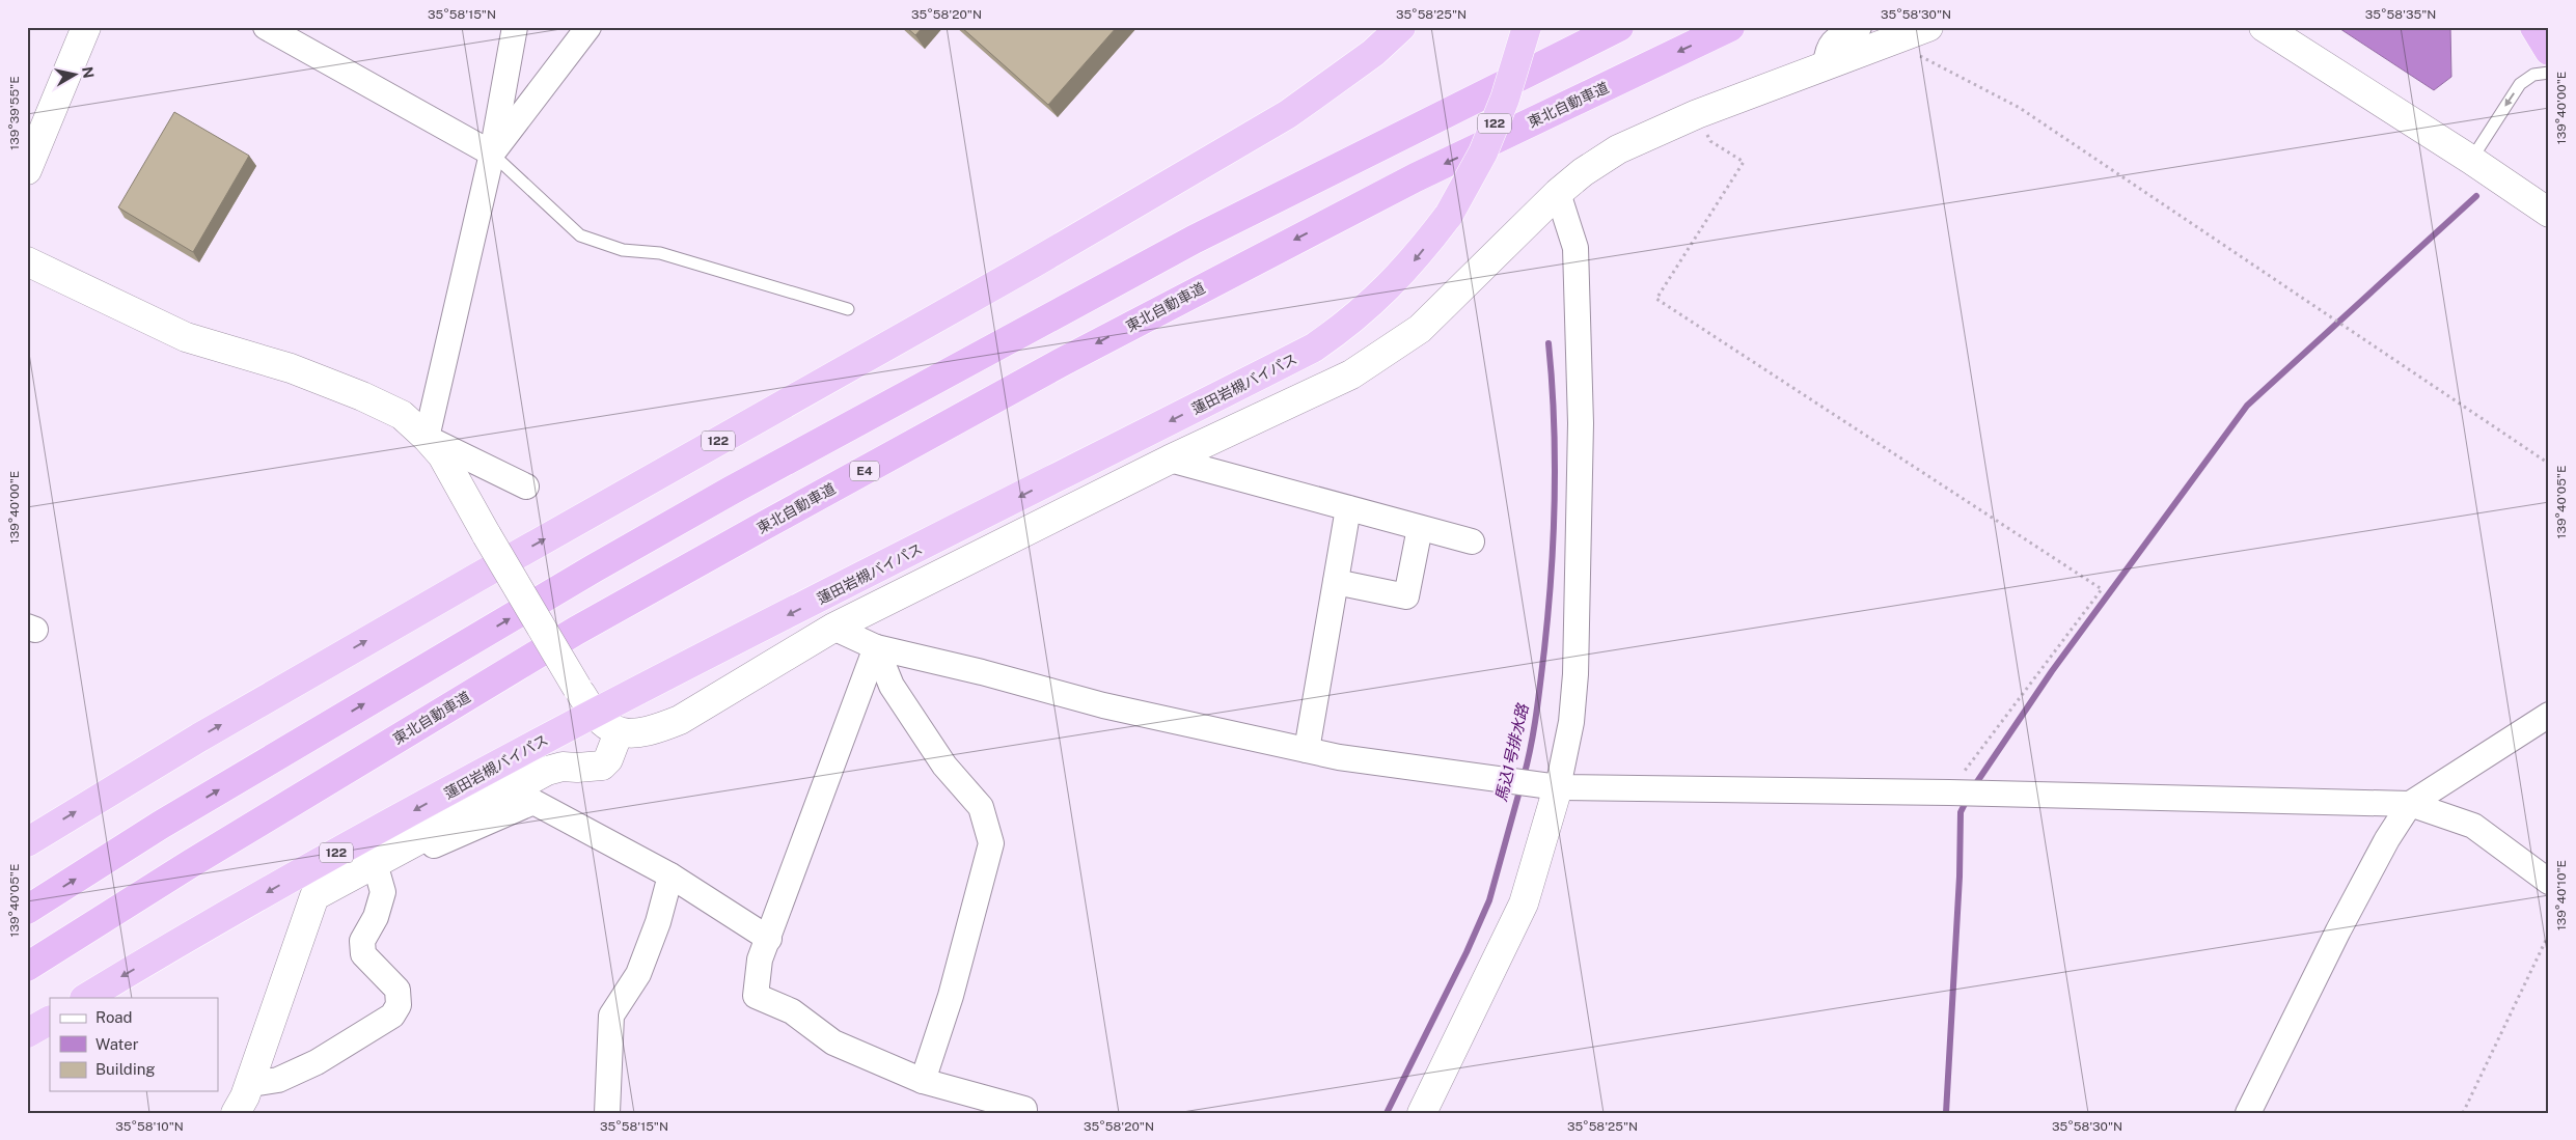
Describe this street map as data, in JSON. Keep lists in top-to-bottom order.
{
  "streets": {
    "highway": [
      "東北自動車道",
      "122",
      "蓮田岩槻バイパス",
      "E4"
    ]
  },
  "water": ["馬込1号排水路"],
  "legend": ["Road", "Water", "Building"],
  "north": "right",
  "coordinates": [
    "35°58'15\"N",
    "35°58'20\"N",
    "35°58'25\"N",
    "35°58'30\"N",
    "35°58'35\"N",
    "139°40'00\"E",
    "139°39'55\"E",
    "139°40'05\"E",
    "139°40'10\"E",
    "35°58'10\"N"
  ]
}
